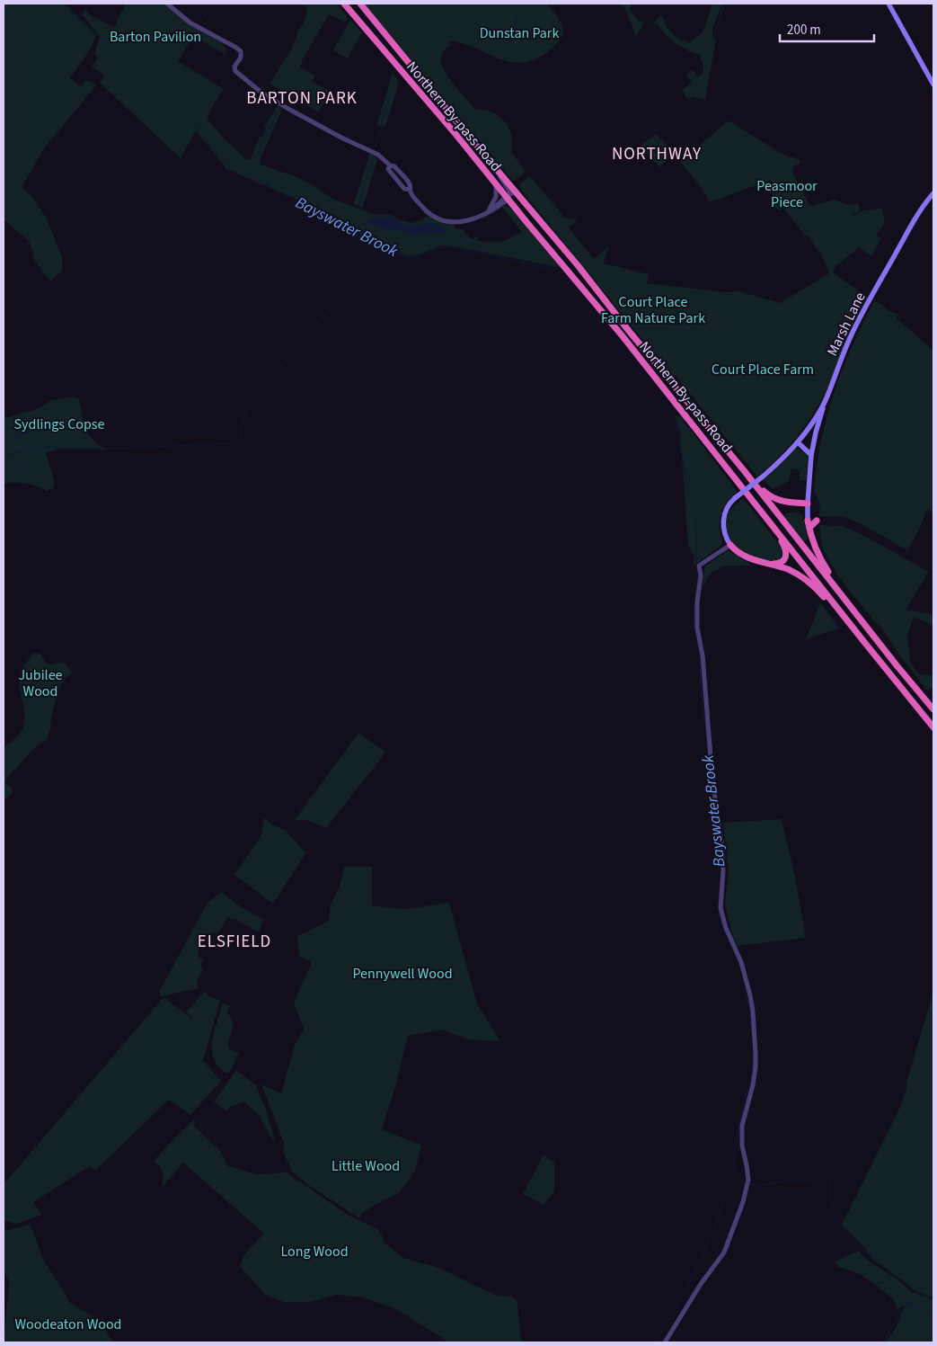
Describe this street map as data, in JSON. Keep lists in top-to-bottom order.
{
  "streets": {
    "highway": ["Northern By-pass Road"],
    "main road": ["Marsh Lane"]
  },
  "districts": ["BARTON PARK", "NORTHWAY", "ELSFIELD"],
  "water": ["Bayswater Brook"],
  "parks": [
    "Dunstan Park",
    "Barton Pavilion",
    "Peasmoor Piece",
    "Court Place Farm Nature Park",
    "Court Place Farm",
    "Sydlings Copse",
    "Jubilee Wood",
    "Pennywell Wood",
    "Little Wood",
    "Long Wood",
    "Woodeaton Wood"
  ],
  "scale_bar": "200 m"
}
